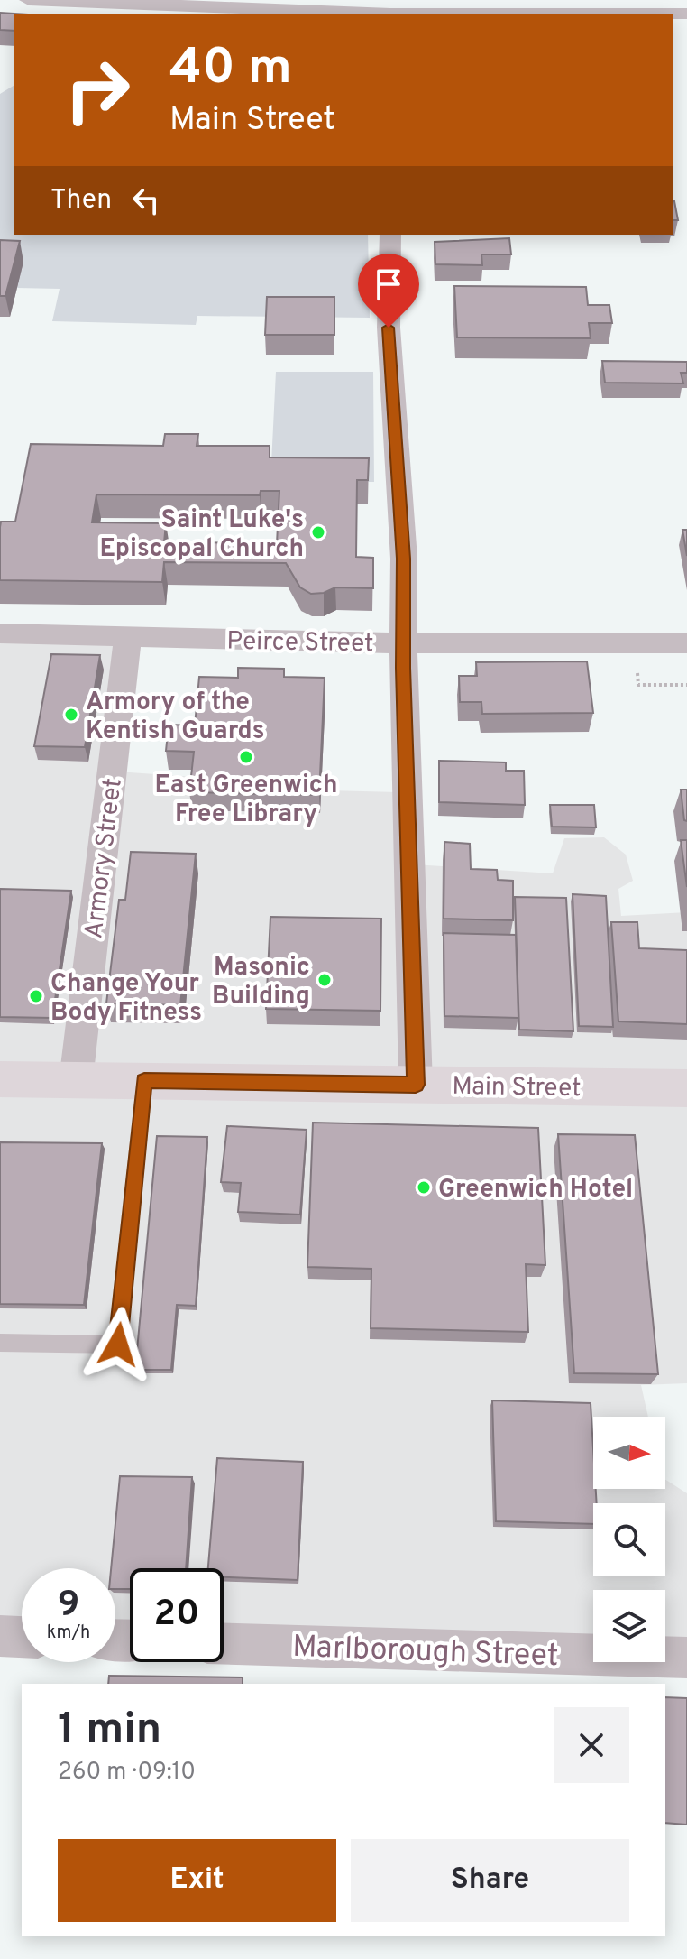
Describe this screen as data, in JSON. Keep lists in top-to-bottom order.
{
  "streets": {
    "main road": ["Main Street"],
    "street": ["Peirce Street", "Armory Street", "Marlborough Street"]
  },
  "crossings": [
    ["Peirce Street", "Armory Street"],
    ["Armory Street", "Main Street"]
  ],
  "places": [
    "Saint Luke's Episcopal Church",
    "Armory of the Kentish Guards",
    "East Greenwich Free Library",
    "Masonic Building",
    "Change Your Body Fitness",
    "Greenwich Hotel"
  ],
  "north": "right",
  "page": {
    "turn": ["40 m", "Main Street"],
    "then": "Then",
    "speed": "9 km/h",
    "limit": "20",
    "heading": ["1 min", "260 m · 09:10"],
    "buttons": ["Exit", "Share"]
  }
}
